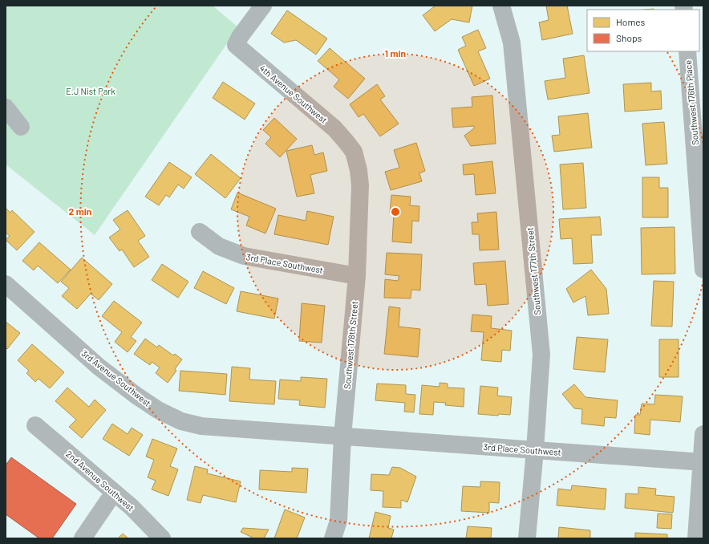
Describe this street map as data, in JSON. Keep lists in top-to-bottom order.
{
  "streets": {
    "street": [
      "4th Avenue Southwest",
      "Southwest 176th Place",
      "3rd Place Southwest",
      "Southwest 177th Street",
      "Southwest 178th Street",
      "3rd Avenue Southwest",
      "2nd Avenue Southwest"
    ]
  },
  "crossings": [
    ["4th Avenue Southwest", "Southwest 178th Street"],
    ["3rd Place Southwest", "Southwest 177th Street"],
    ["3rd Place Southwest", "Southwest 178th Street"],
    ["3rd Place Southwest", "3rd Avenue Southwest"],
    ["Southwest 178th Street", "3rd Avenue Southwest"]
  ],
  "parks": ["E.J Nist Park"],
  "legend": ["Homes", "Shops"],
  "rings": ["1 min", "2 min"]
}
